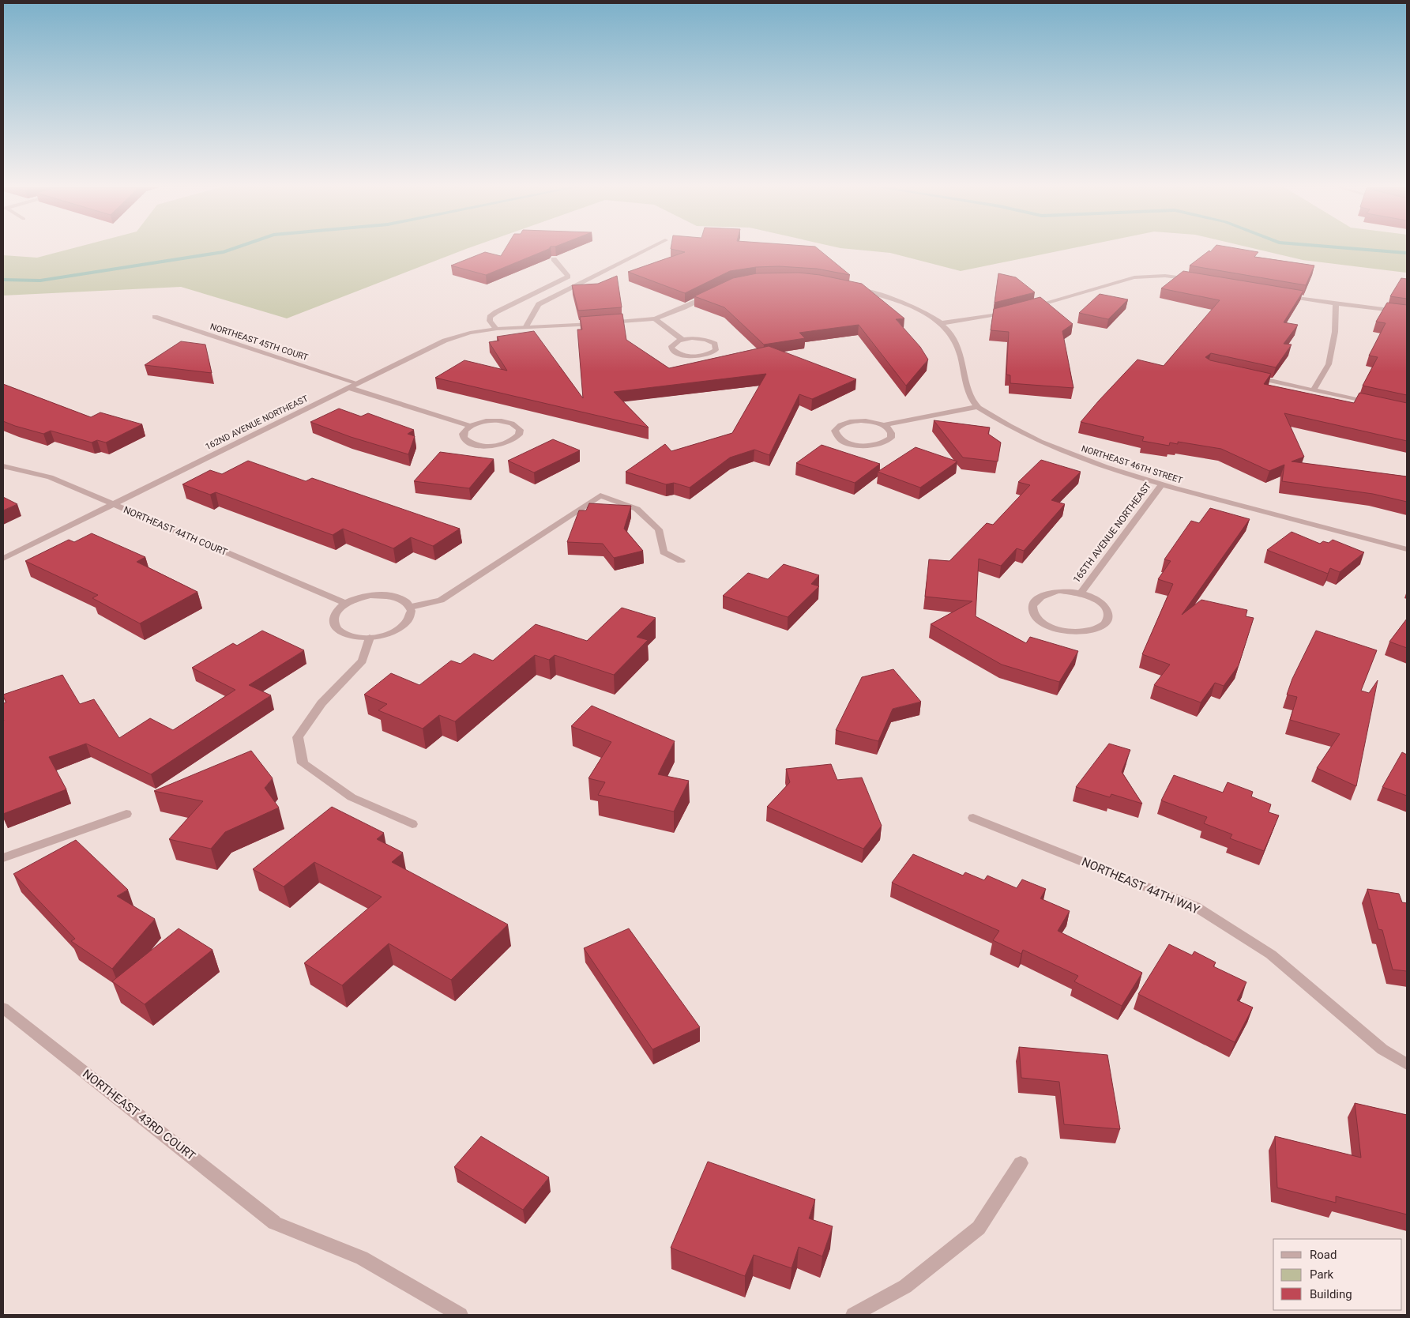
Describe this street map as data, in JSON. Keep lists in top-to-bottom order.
{
  "streets": {
    "street": [
      "NORTHEAST 45TH COURT",
      "162ND AVENUE NORTHEAST",
      "NORTHEAST 46TH STREET",
      "NORTHEAST 44TH COURT",
      "165TH AVENUE NORTHEAST",
      "NORTHEAST 44TH WAY",
      "NORTHEAST 43RD COURT"
    ]
  },
  "crossings": [
    ["NORTHEAST 45TH COURT", "162ND AVENUE NORTHEAST"],
    ["162ND AVENUE NORTHEAST", "NORTHEAST 44TH COURT"],
    ["NORTHEAST 46TH STREET", "165TH AVENUE NORTHEAST"]
  ],
  "legend": ["Road", "Park", "Building"]
}
